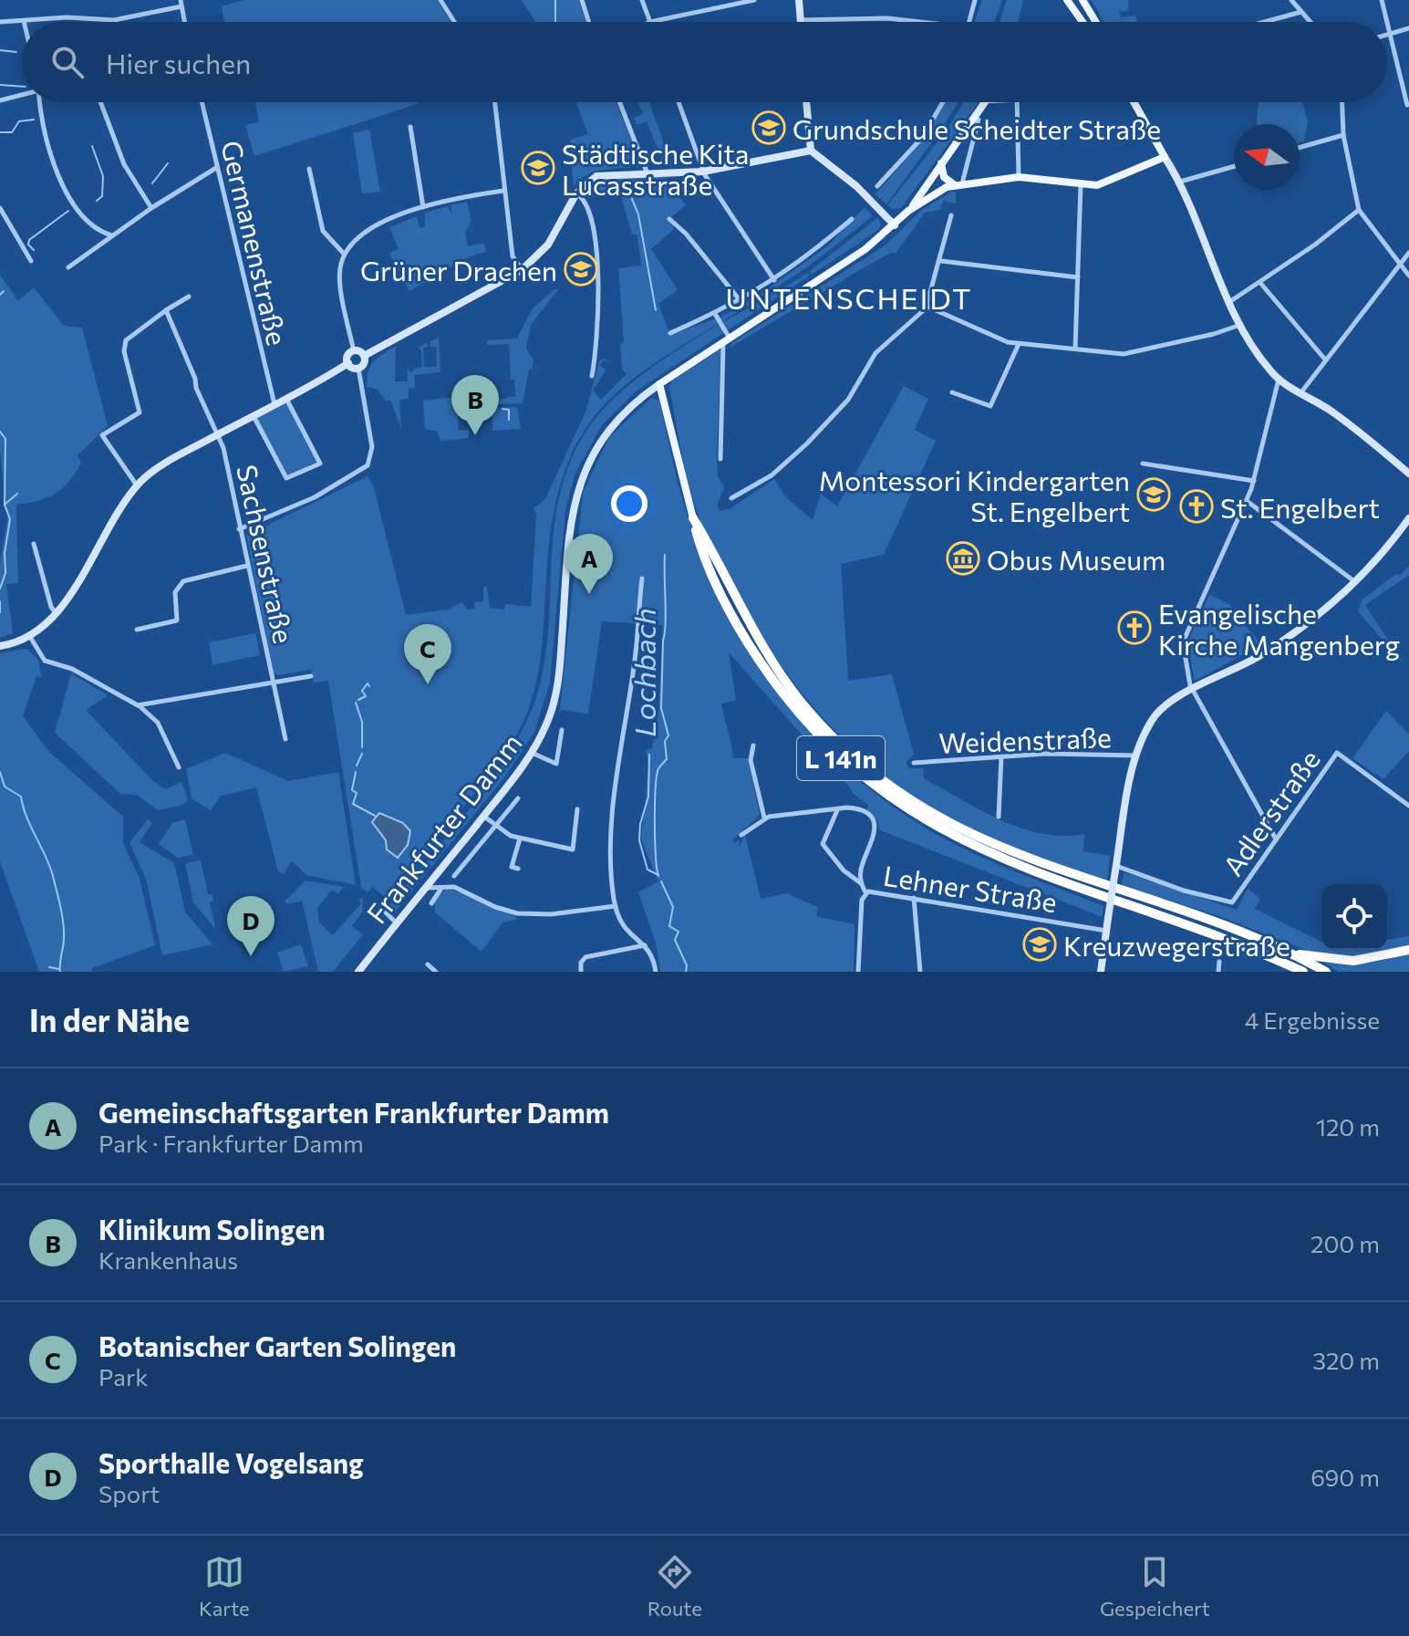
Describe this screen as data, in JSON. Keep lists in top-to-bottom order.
{
  "streets": {
    "highway": ["L 141n"],
    "main road": ["Frankfurter Damm"],
    "street": [
      "Germanenstraße",
      "Sachsenstraße",
      "Weidenstraße",
      "Adlerstraße",
      "Lehner Straße"
    ]
  },
  "crossings": [
    ["L 141n", "Frankfurter Damm"]
  ],
  "districts": ["UNTENSCHEIDT"],
  "water": ["Lochbach"],
  "places": {
    "school or university": [
      "Grundschule Scheidter Straße",
      "Städtische Kita Lucasstraße",
      "Grüner Drachen",
      "Montessori Kindergarten St. Engelbert",
      "Kreuzwegerstraße"
    ],
    "church": ["St. Engelbert", "Evangelische Kirche Mangenberg"],
    "museum": ["Obus Museum"]
  },
  "north": "left",
  "page": {
    "search": "Hier suchen",
    "pins": [
      "B",
      "A",
      "C",
      "D"
    ],
    "heading": ["In der Nähe", "4 Ergebnisse"],
    "list": [
      {
        "mark": "A",
        "name": "Gemeinschaftsgarten Frankfurter Damm",
        "note": "Park · Frankfurter Damm",
        "value": "120 m"
      },
      {
        "mark": "B",
        "name": "Klinikum Solingen",
        "note": "Krankenhaus",
        "value": "200 m"
      },
      {
        "mark": "C",
        "name": "Botanischer Garten Solingen",
        "note": "Park",
        "value": "320 m"
      },
      {
        "mark": "D",
        "name": "Sporthalle Vogelsang",
        "note": "Sport",
        "value": "690 m"
      }
    ],
    "nav": ["Karte", "Route", "Gespeichert"]
  }
}
